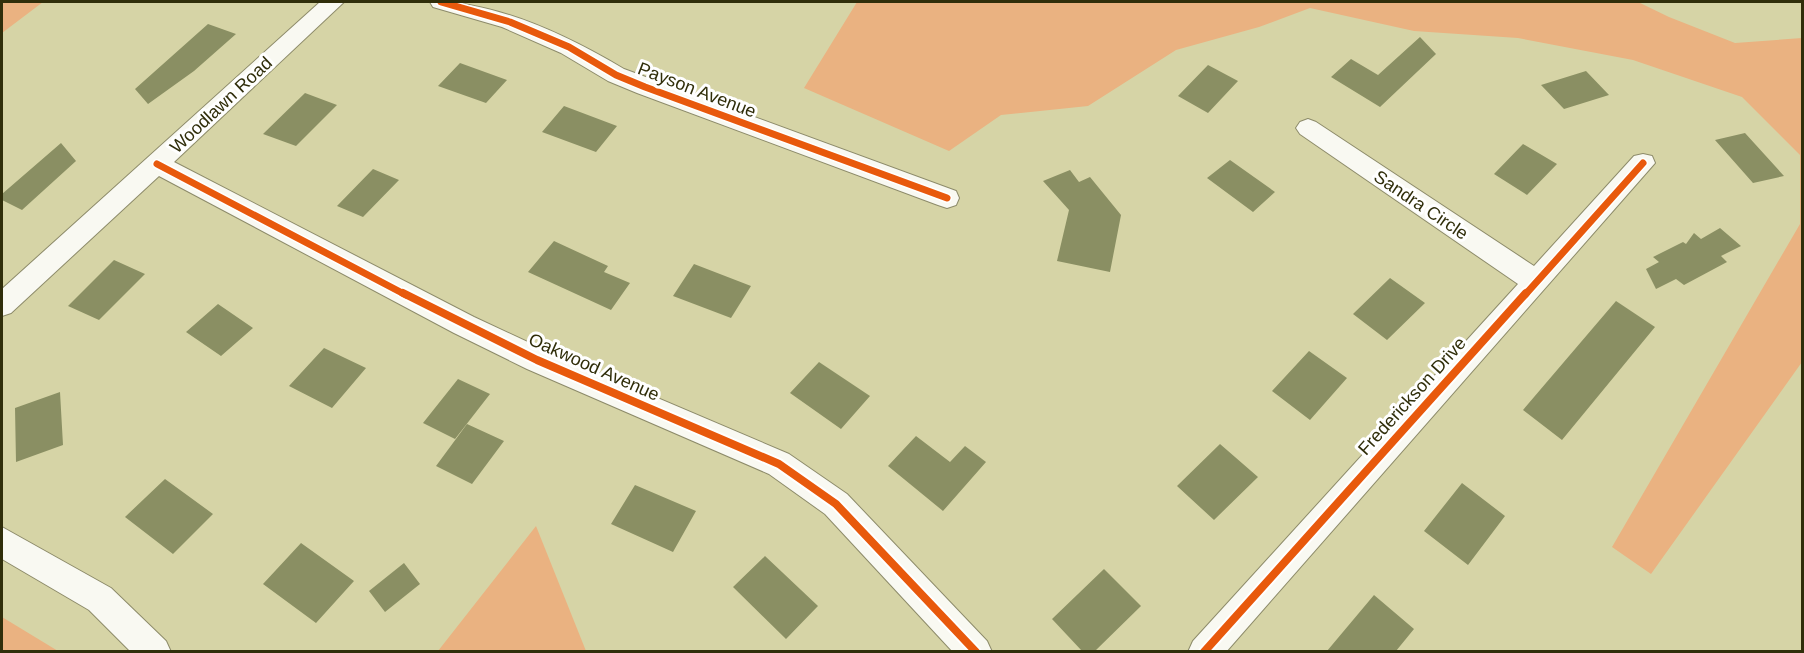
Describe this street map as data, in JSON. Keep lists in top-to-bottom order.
{
  "streets": {
    "street": [
      "Payson Avenue",
      "Woodlawn Road",
      "Sandra Circle",
      "Oakwood Avenue",
      "Frederickson Drive"
    ]
  },
  "crossings": [
    ["Woodlawn Road", "Oakwood Avenue"],
    ["Sandra Circle", "Frederickson Drive"]
  ]
}
